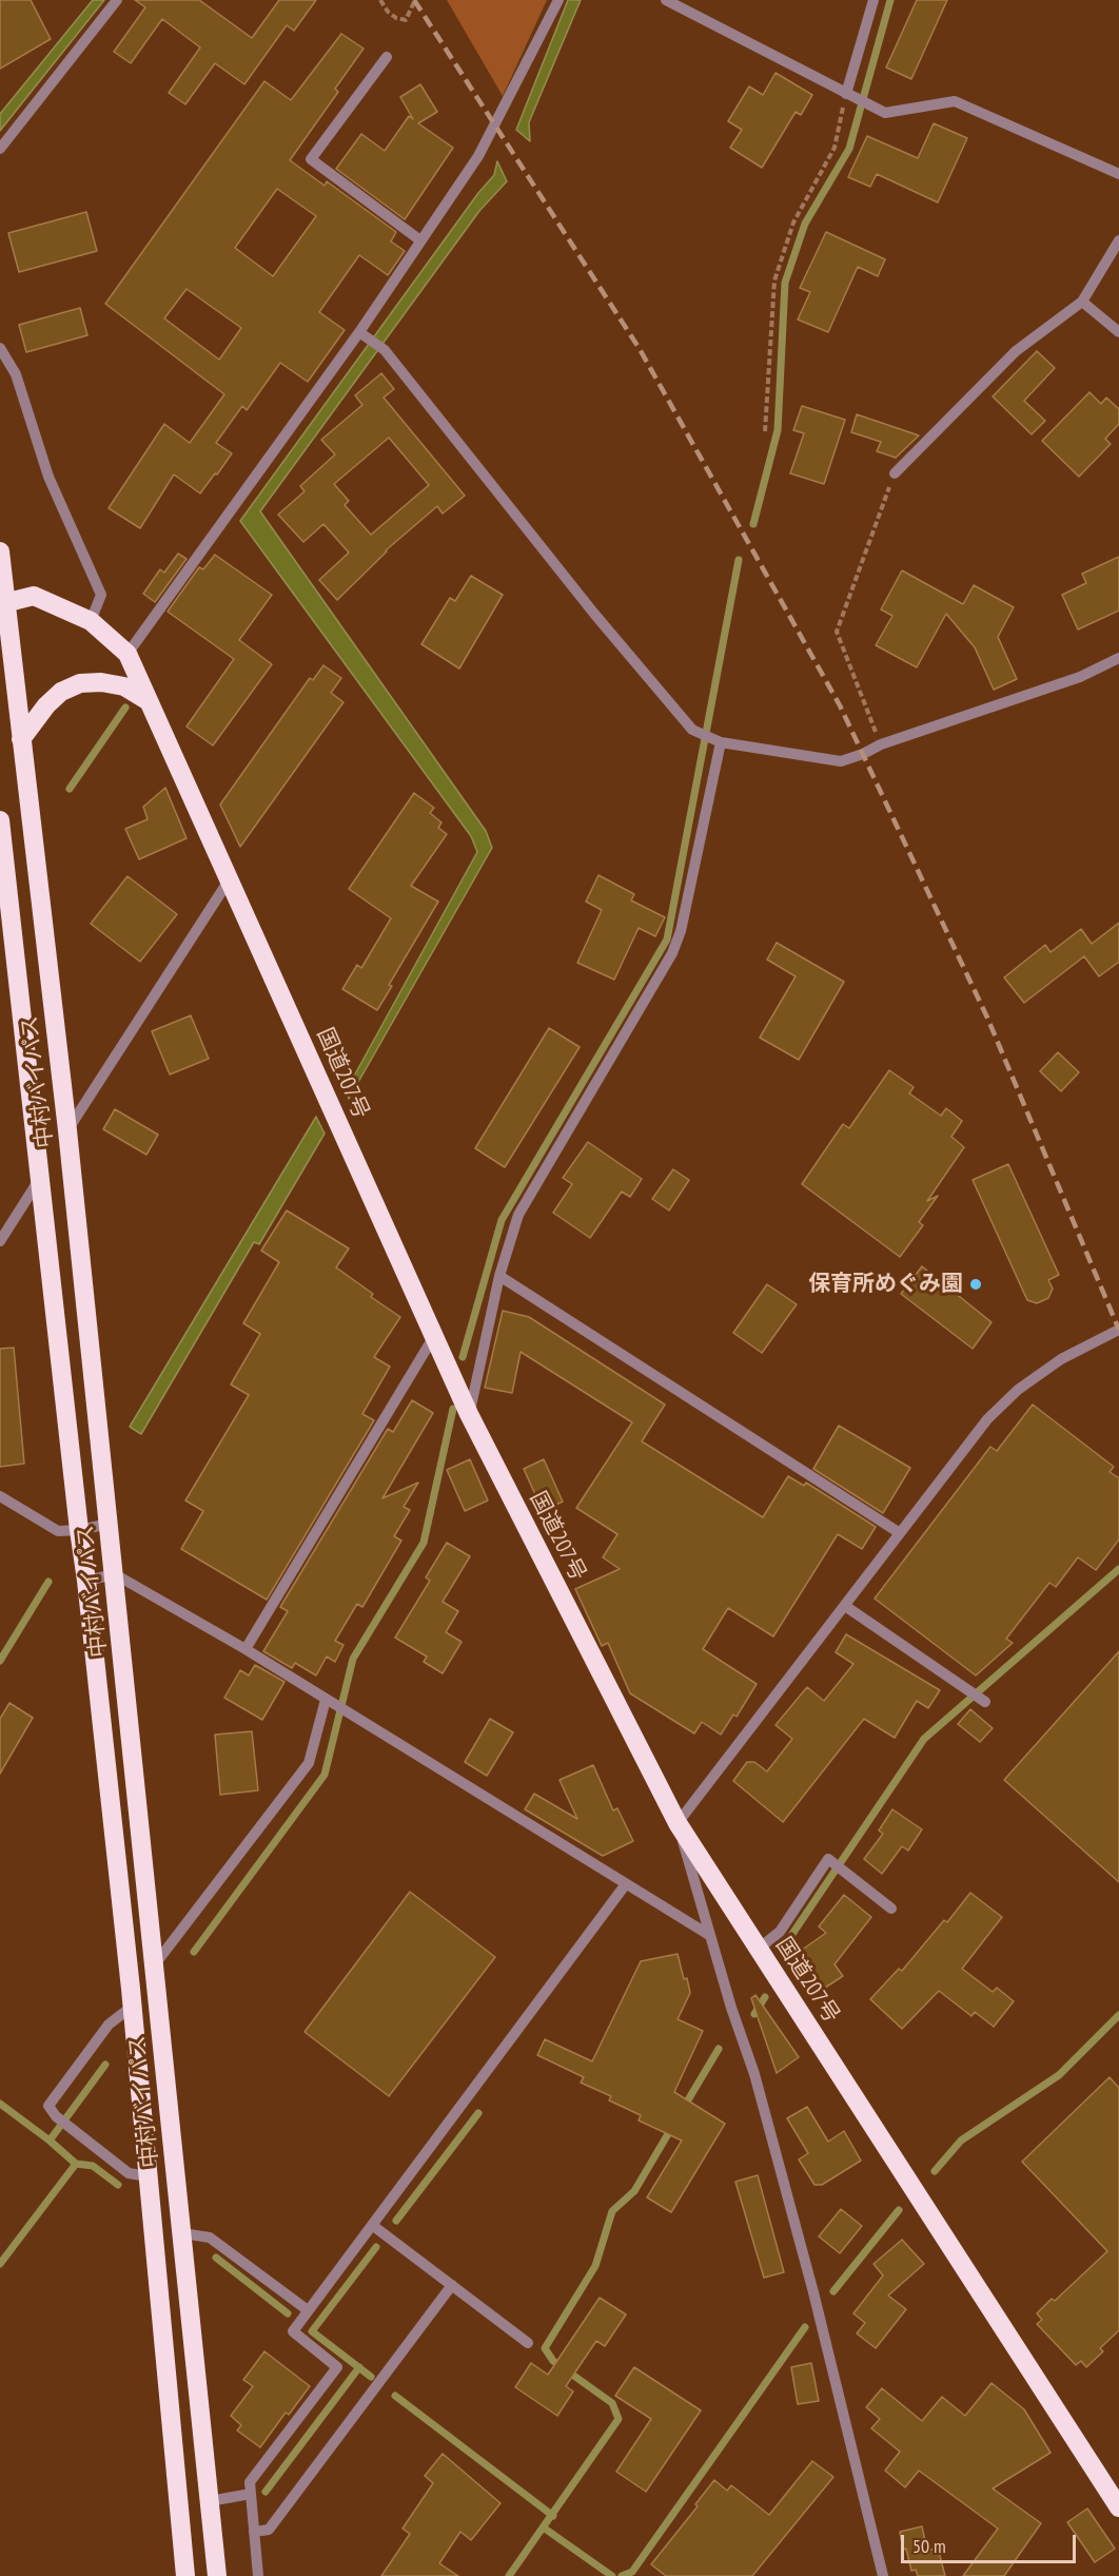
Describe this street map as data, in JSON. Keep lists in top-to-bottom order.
{
  "streets": {
    "highway": ["国道207号", "中村バイパス"]
  },
  "crossings": [
    ["国道207号", "中村バイパス"]
  ],
  "places": ["保育所めぐみ園"],
  "scale_bar": "50 m"
}
